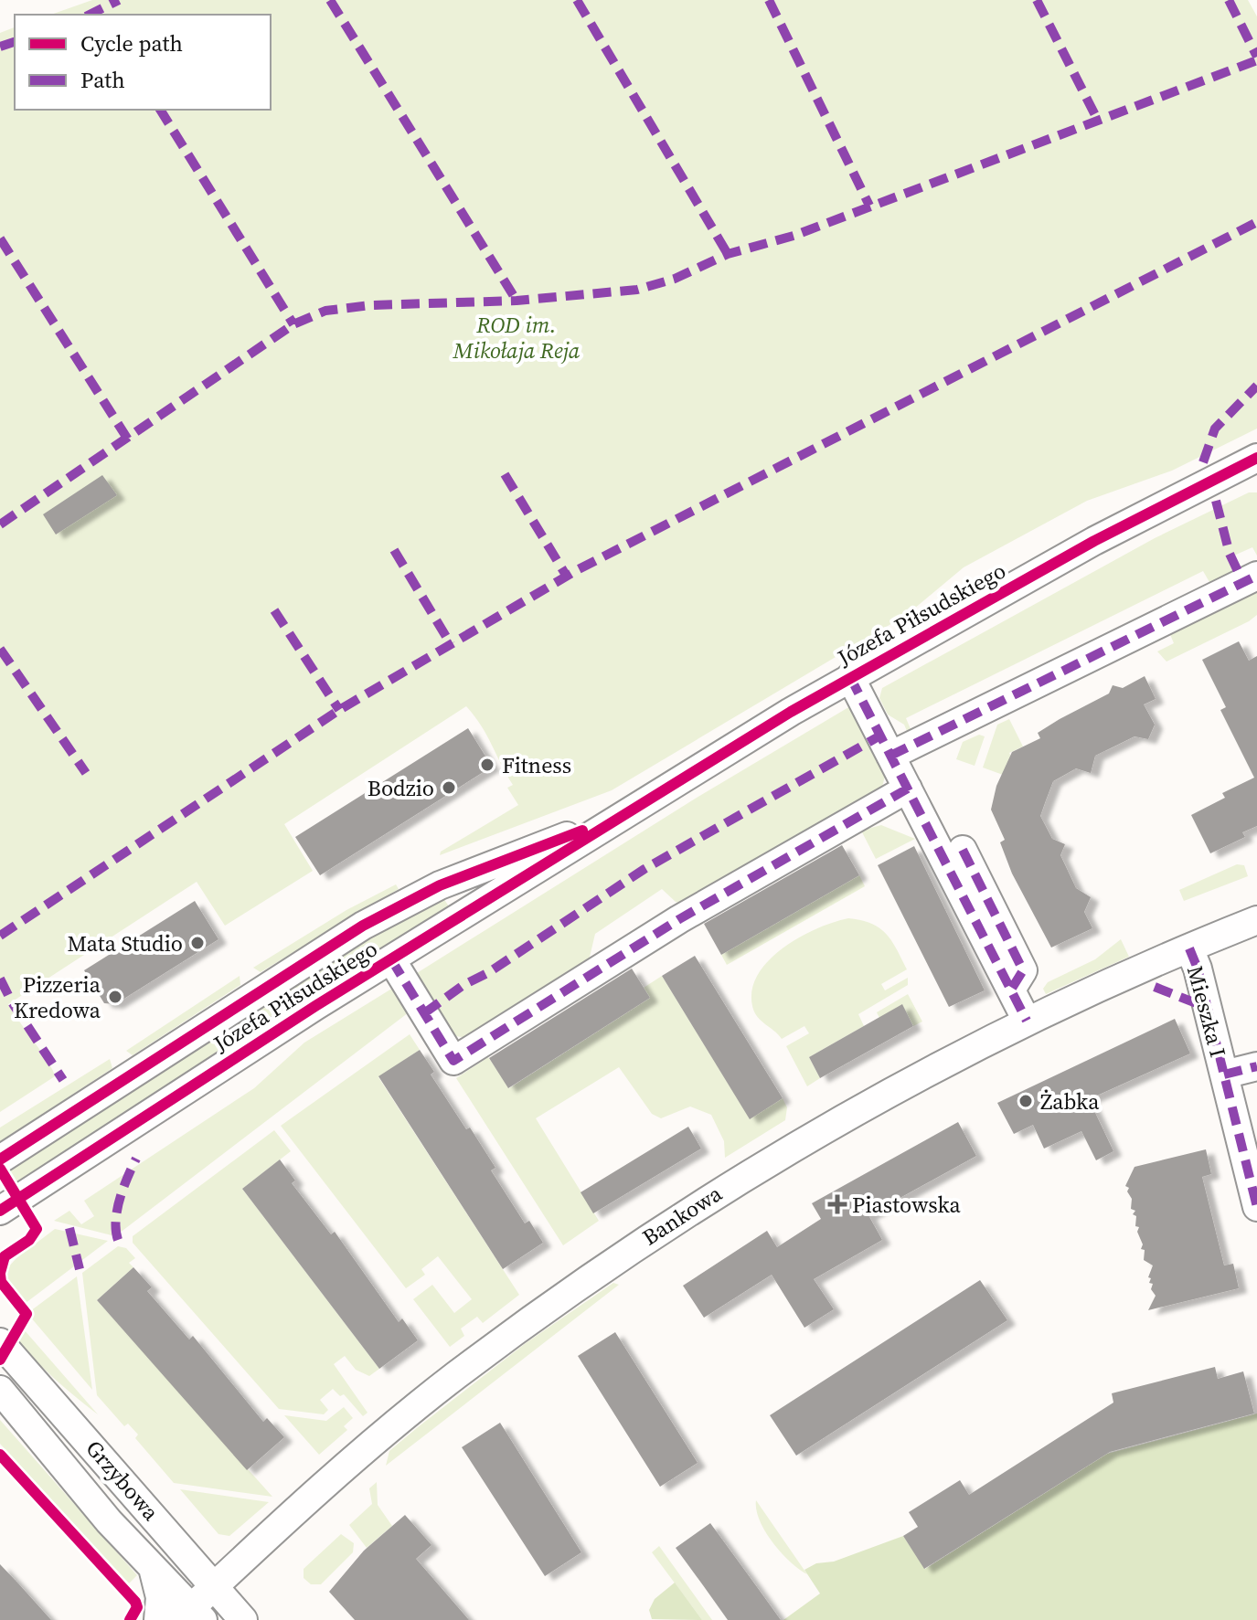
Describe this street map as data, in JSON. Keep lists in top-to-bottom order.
{
  "streets": {
    "street": [
      "Józefa Piłsudskiego",
      "Mieszka I",
      "Bankowa",
      "Grzybowa"
    ]
  },
  "crossings": [
    ["Mieszka I", "Bankowa"],
    ["Bankowa", "Grzybowa"]
  ],
  "parks": ["ROD im. Mikołaja Reja"],
  "places": {
    "other": [
      "Fitness",
      "Bodzio",
      "Mata Studio",
      "Pizzeria Kredowa",
      "Żabka"
    ],
    "health": ["Piastowska"]
  },
  "legend": ["Cycle path", "Path"]
}
